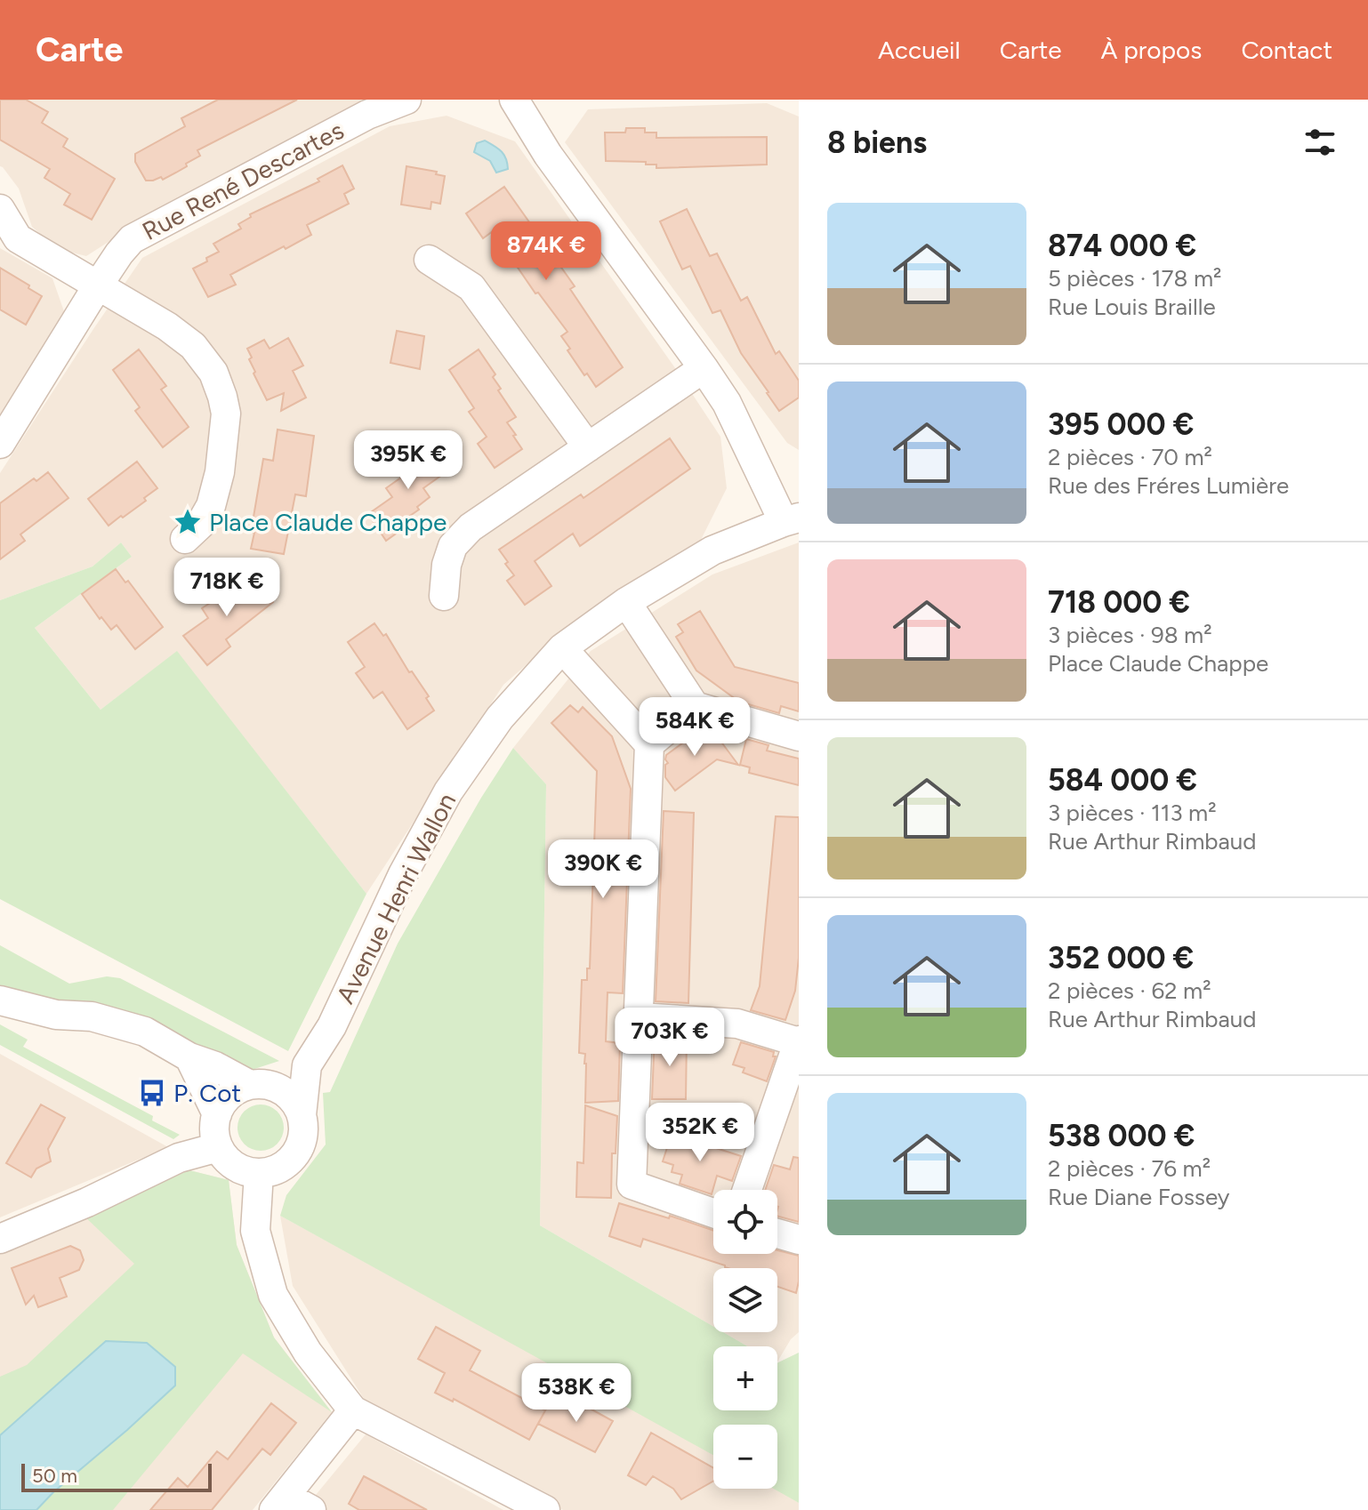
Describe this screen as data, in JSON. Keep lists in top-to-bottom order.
{
  "streets": {
    "street": ["Rue René Descartes", "Avenue Henri Wallon"]
  },
  "places": {
    "place": ["Place Claude Chappe"],
    "bus stop": ["P. Cot"]
  },
  "scale_bar": "50 m",
  "page": {
    "header": "Carte",
    "nav": [
      "Accueil",
      "Carte",
      "À propos",
      "Contact"
    ],
    "heading": "8 biens",
    "list": [
      {
        "name": "874 000 €",
        "note": "5 pièces · 178 m² · Rue Louis Braille"
      },
      {
        "name": "395 000 €",
        "note": "2 pièces · 70 m² · Rue des Fréres Lumière"
      },
      {
        "name": "718 000 €",
        "note": "3 pièces · 98 m² · Place Claude Chappe"
      },
      {
        "name": "584 000 €",
        "note": "3 pièces · 113 m² · Rue Arthur Rimbaud"
      },
      {
        "name": "352 000 €",
        "note": "2 pièces · 62 m² · Rue Arthur Rimbaud"
      },
      {
        "name": "538 000 €",
        "note": "2 pièces · 76 m² · Rue Diane Fossey"
      }
    ],
    "price": [
      "874K €",
      "395K €",
      "718K €",
      "584K €",
      "390K €",
      "703K €",
      "352K €",
      "538K €"
    ],
    "map_buttons": ["+", "−"],
    "scale": "50 m"
  }
}
